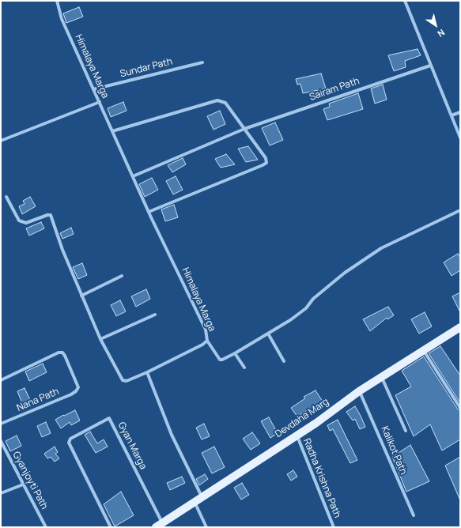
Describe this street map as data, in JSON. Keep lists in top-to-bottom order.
{
  "streets": {
    "main road": ["Devdaha Marg"],
    "street": [
      "Himalaya Marga",
      "Sundar Path",
      "Sairam Path",
      "Nana Path",
      "Gyan Marga",
      "Kalikot Path",
      "Radha Krishna Path",
      "Gyanjoyti Path"
    ]
  },
  "crossings": [
    ["Himalaya Marga", "Sundar Path"],
    ["Himalaya Marga", "Sairam Path"],
    ["Devdaha Marg", "Gyan Marga"],
    ["Devdaha Marg", "Kalikot Path"],
    ["Devdaha Marg", "Radha Krishna Path"]
  ],
  "north": "bottom right"
}
